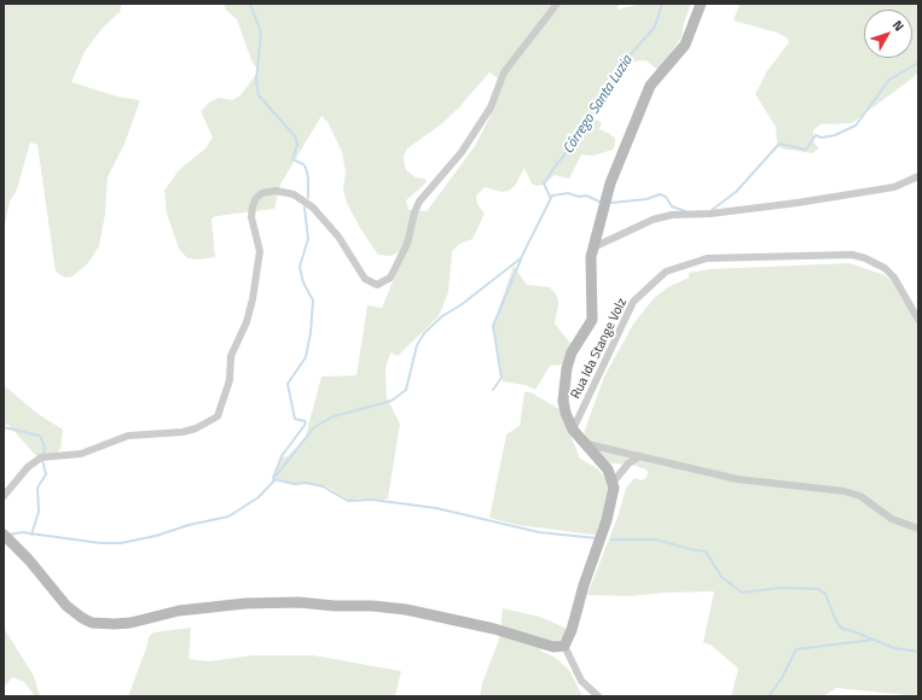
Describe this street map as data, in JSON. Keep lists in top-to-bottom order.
{
  "streets": {
    "street": ["Rua Ida Stange Volz"]
  },
  "water": ["Córrego Santa Luzia"],
  "north": "top right"
}
